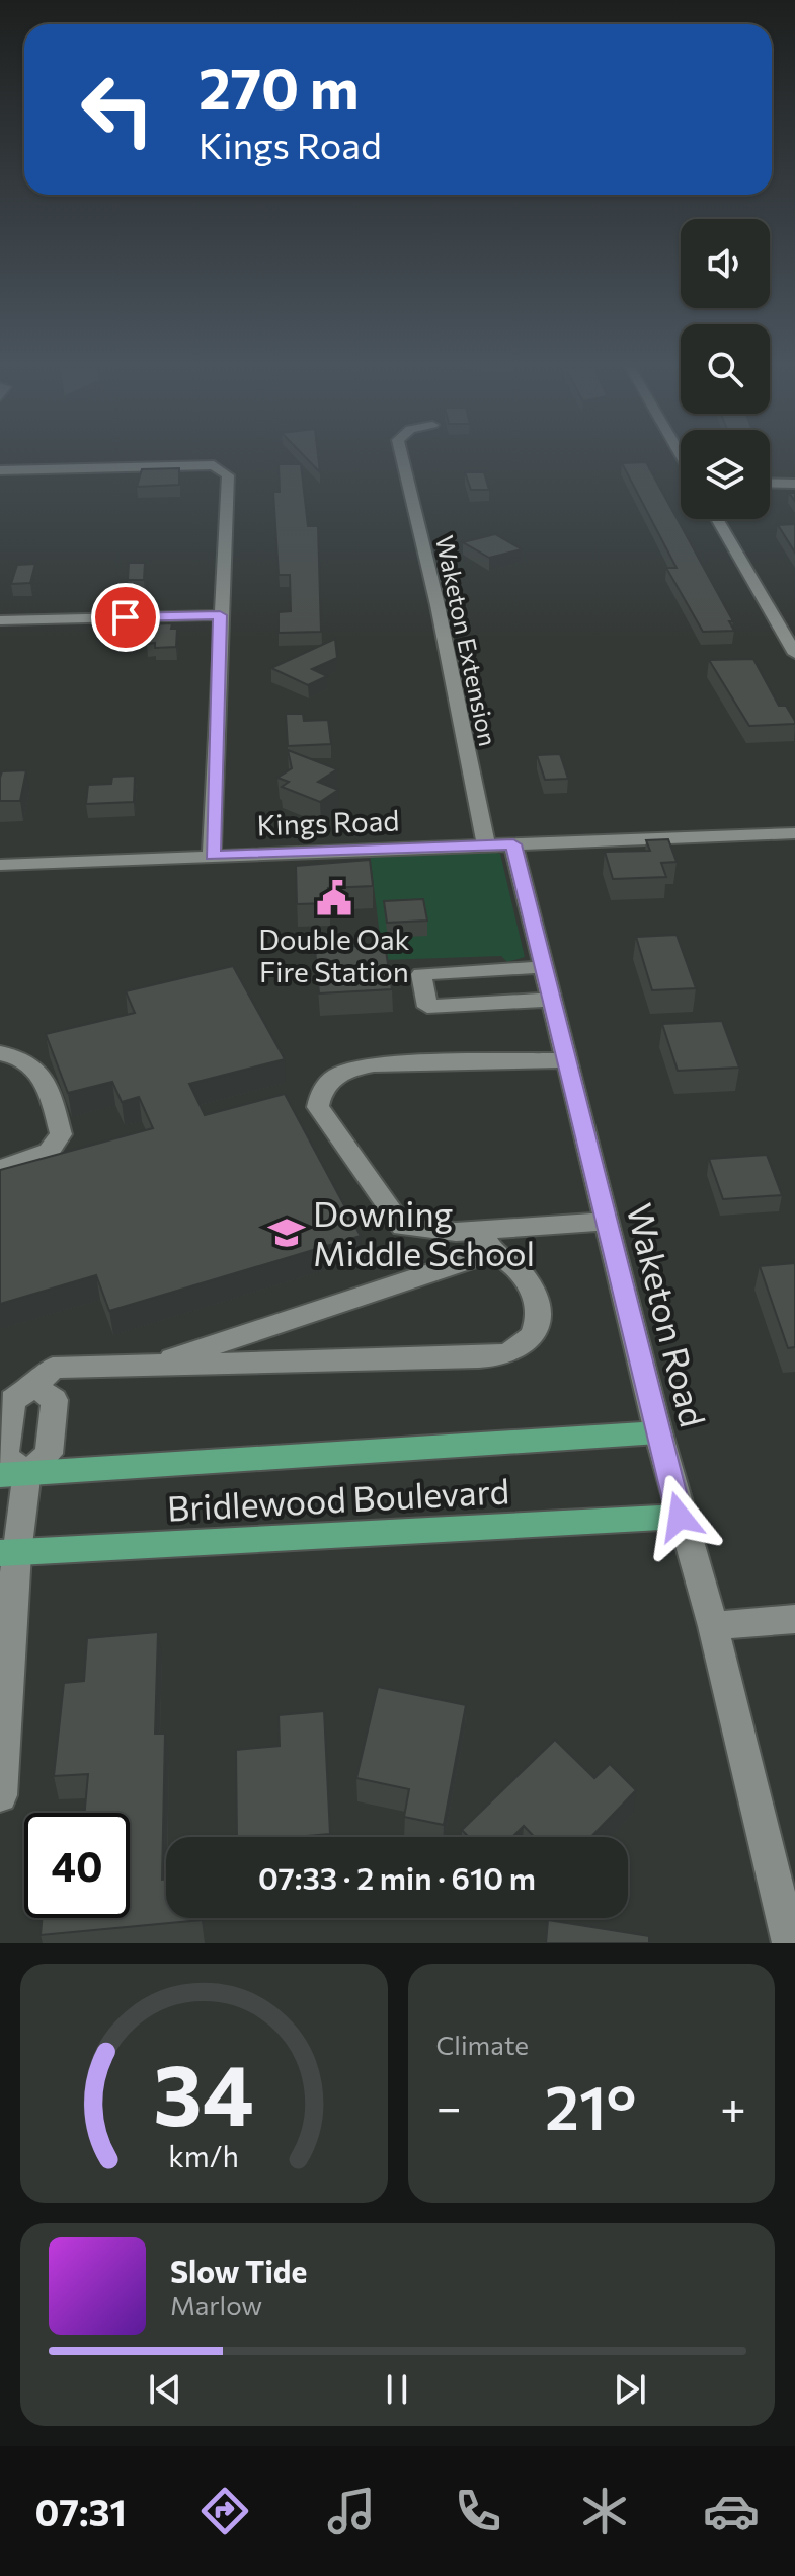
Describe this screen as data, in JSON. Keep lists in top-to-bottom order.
{
  "streets": {
    "main road": ["Bridlewood Boulevard"],
    "street": ["Waketon Extension", "Kings Road", "Waketon Road"]
  },
  "crossings": [
    ["Waketon Extension", "Kings Road"],
    ["Waketon Extension", "Waketon Road"],
    ["Kings Road", "Waketon Road"],
    ["Waketon Road", "Bridlewood Boulevard"]
  ],
  "places": {
    "public building": ["Double Oak Fire Station"],
    "school or university": ["Downing Middle School"]
  },
  "page": {
    "turn": ["270 m", "Kings Road"],
    "limit": "40",
    "trip": "07:33 · 2 min · 610 m",
    "tile": "Climate",
    "heat": ["−", "21°", "+"],
    "song": ["Slow Tide", "Marlow"],
    "tabs": "07:31",
    "gauge": ["34", "km/h"]
  }
}
